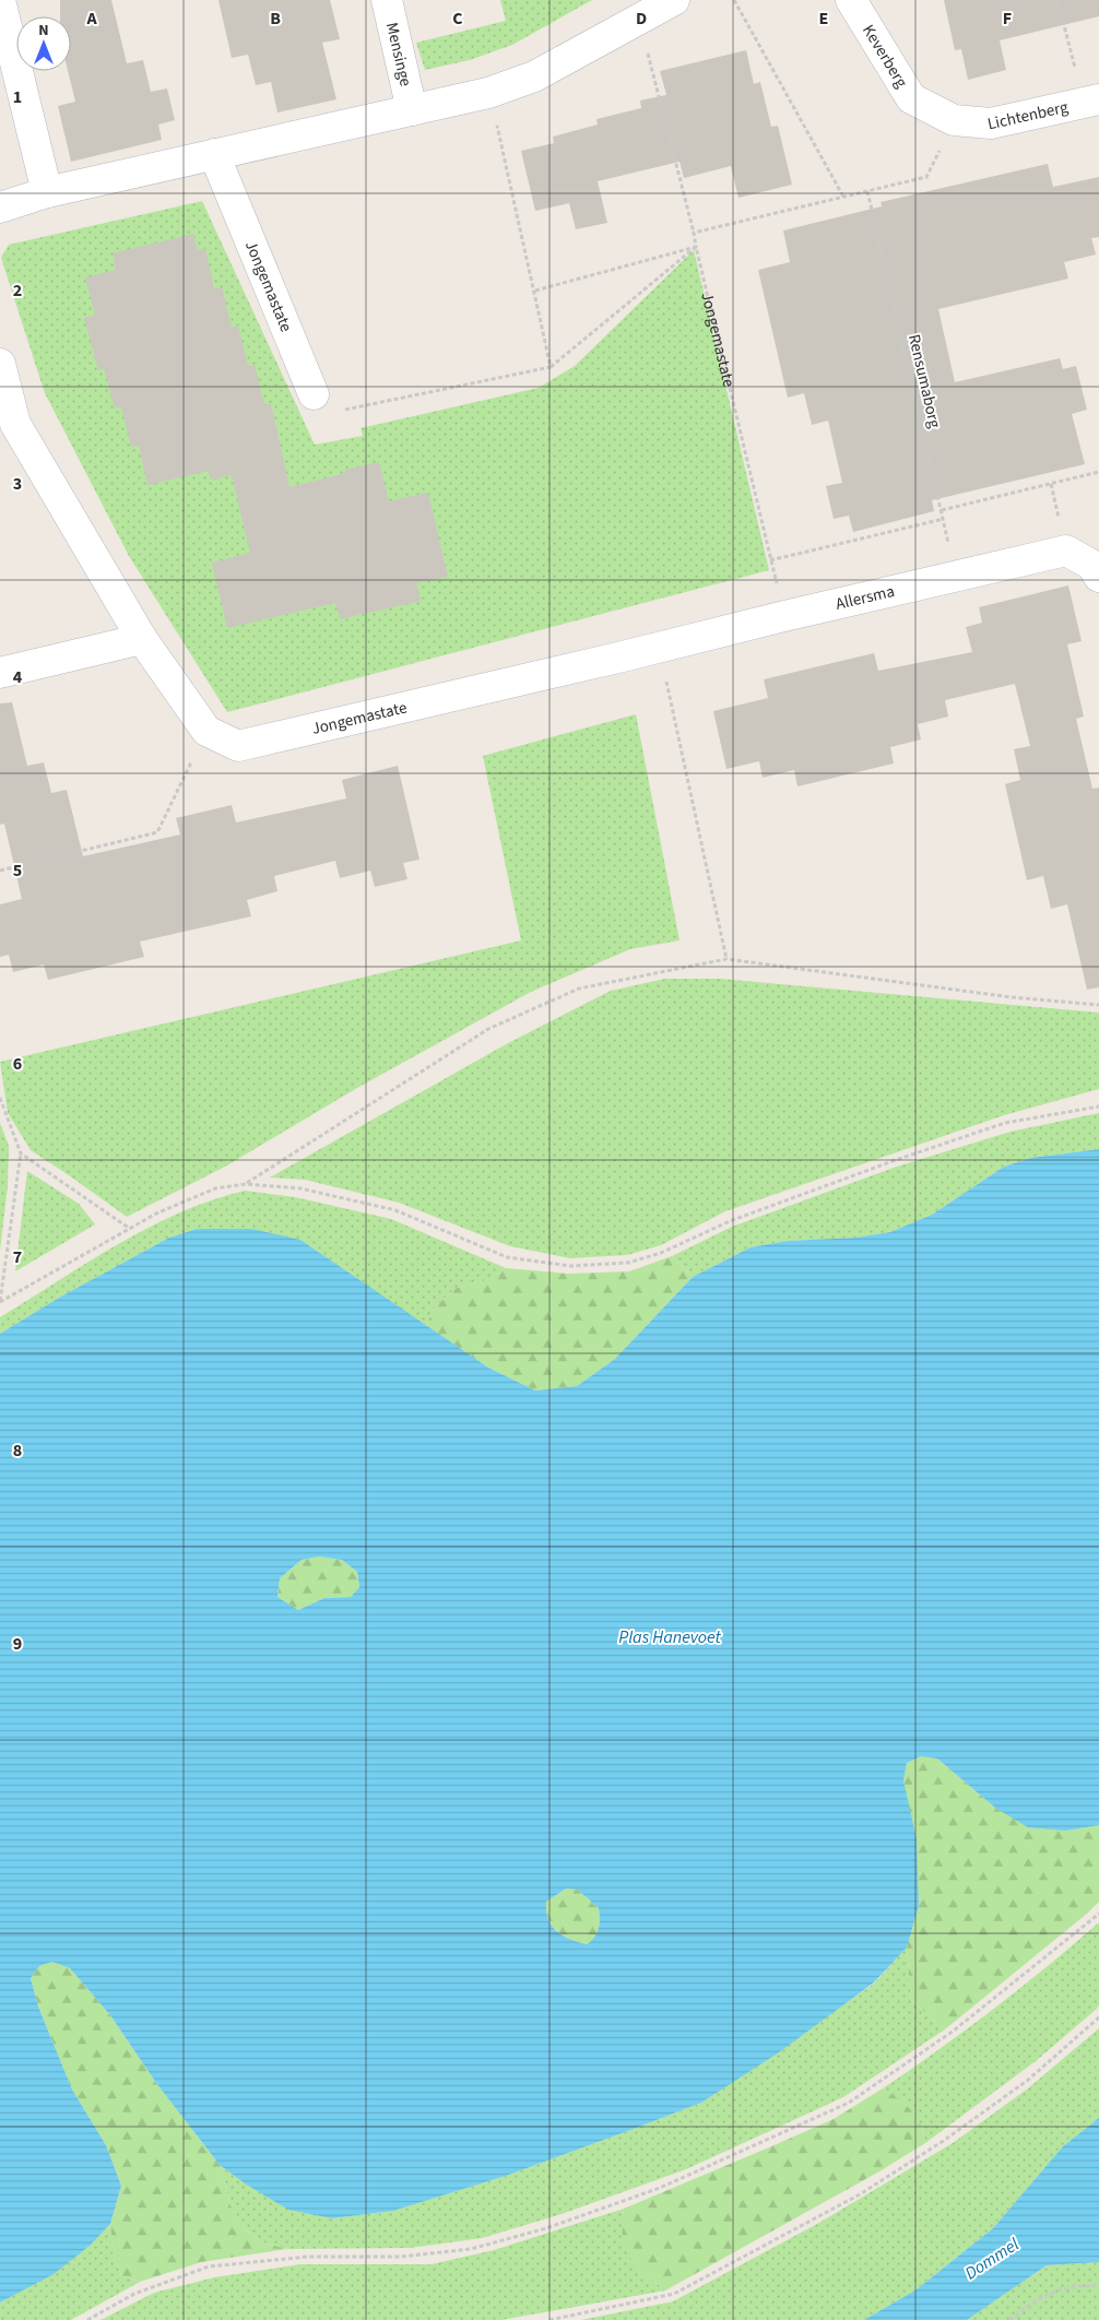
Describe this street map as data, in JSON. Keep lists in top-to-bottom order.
{
  "streets": {
    "street": [
      "Mensinge",
      "Keverberg",
      "Lichtenberg",
      "Jongemastate",
      "Allersma"
    ],
    "path": ["Rensumaborg"]
  },
  "crossings": [
    ["Keverberg", "Lichtenberg"],
    ["Jongemastate", "Allersma"],
    ["Rensumaborg", "Allersma"]
  ],
  "water": ["Plas Hanevoet", "Dommel"],
  "north": "top",
  "grid": {
    "columns": [
      "A",
      "B",
      "C",
      "D",
      "E",
      "F"
    ],
    "rows": [
      "1",
      "2",
      "3",
      "4",
      "5",
      "6",
      "7",
      "8",
      "9"
    ]
  }
}
